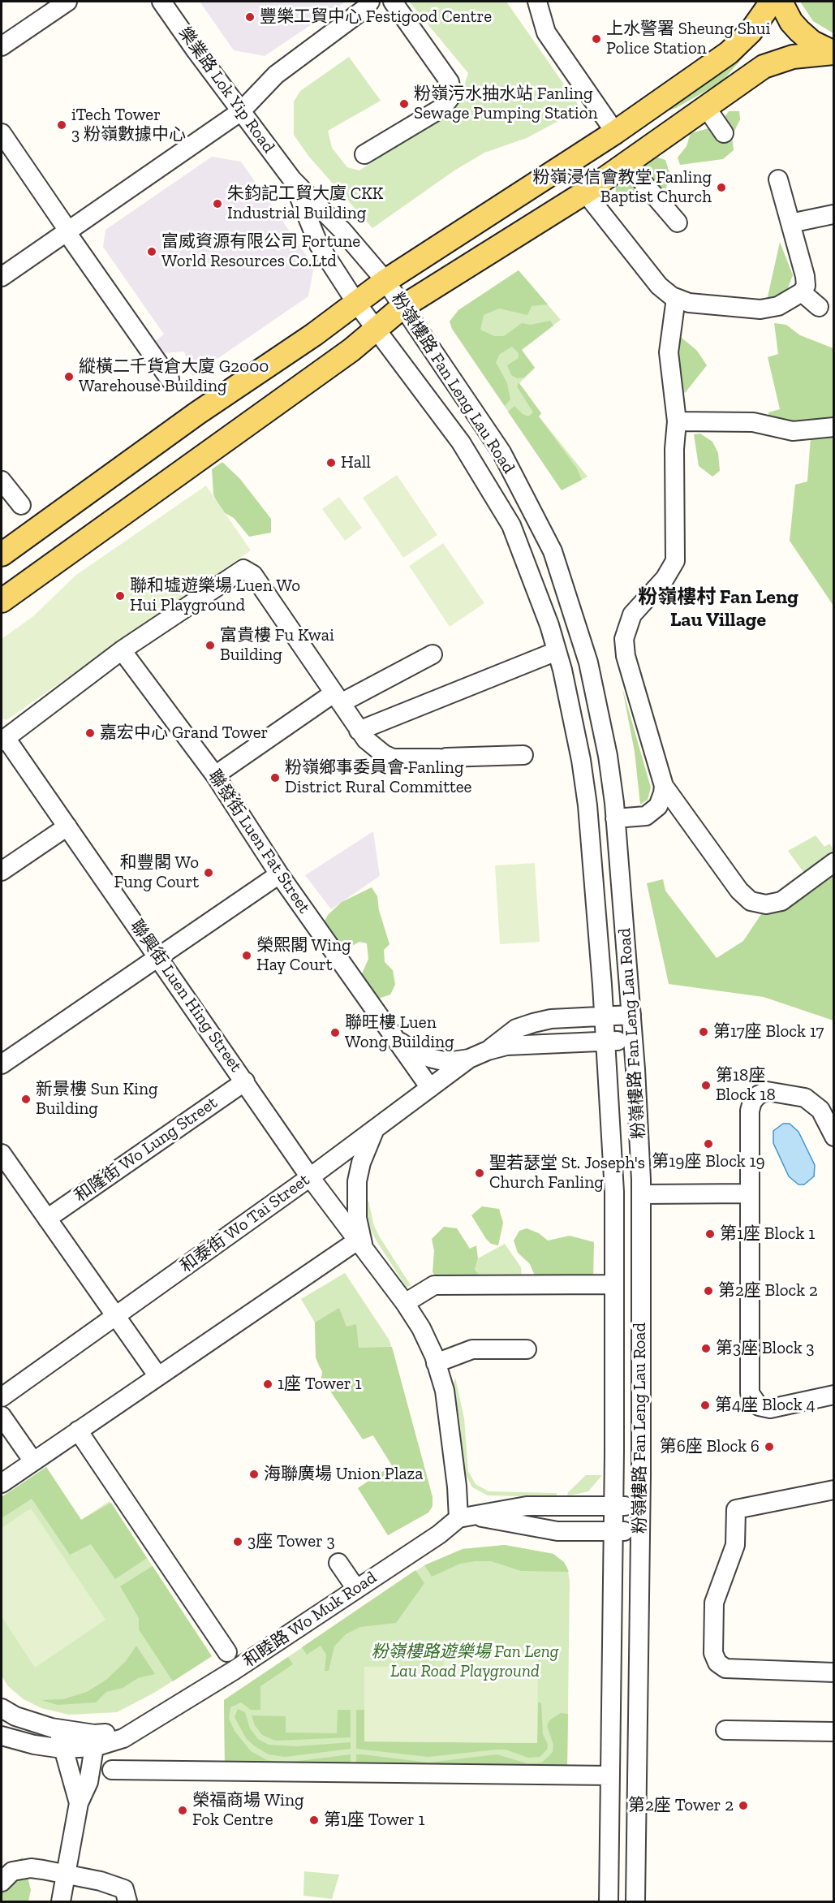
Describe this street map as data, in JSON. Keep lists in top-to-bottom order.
{
  "streets": {
    "street": [
      "樂業路 Lok Yip Road",
      "粉嶺樓路 Fan Leng Lau Road",
      "聯發街 Luen Fat Street",
      "聯興街 Luen Hing Street",
      "和隆街 Wo Lung Street",
      "和泰街 Wo Tai Street",
      "和睦路 Wo Muk Road"
    ]
  },
  "crossings": [
    ["樂業路 Lok Yip Road", "粉嶺樓路 Fan Leng Lau Road"],
    ["粉嶺樓路 Fan Leng Lau Road", "和泰街 Wo Tai Street"],
    ["粉嶺樓路 Fan Leng Lau Road", "和睦路 Wo Muk Road"],
    ["聯發街 Luen Fat Street", "和泰街 Wo Tai Street"],
    ["聯興街 Luen Hing Street", "和隆街 Wo Lung Street"],
    ["聯興街 Luen Hing Street", "和泰街 Wo Tai Street"],
    ["聯興街 Luen Hing Street", "和睦路 Wo Muk Road"]
  ],
  "districts": ["粉嶺樓村 Fan Leng Lau Village"],
  "parks": ["粉嶺樓路遊樂場 Fan Leng Lau Road Playground"],
  "places": [
    "豐樂工貿中心 Festigood Centre",
    "上水警署 Sheung Shui Police Station",
    "粉嶺污水抽水站 Fanling Sewage Pumping Station",
    "iTech Tower 3 粉嶺數據中心",
    "粉嶺浸信會教堂 Fanling Baptist Church",
    "朱鈞記工貿大廈 CKK Industrial Building",
    "富威資源有限公司 Fortune World Resources Co.Ltd",
    "縱橫二千貨倉大廈 G2000 Warehouse Building",
    "Hall",
    "聯和墟遊樂場 Luen Wo Hui Playground",
    "富貴樓 Fu Kwai Building",
    "嘉宏中心 Grand Tower",
    "粉嶺鄉事委員會 Fanling District Rural Committee",
    "和豐閣 Wo Fung Court",
    "榮熙閣 Wing Hay Court",
    "第17座 Block 17",
    "聯旺樓 Luen Wong Building",
    "第18座 Block 18",
    "新景樓 Sun King Building",
    "第19座 Block 19",
    "聖若瑟堂 St. Joseph's Church Fanling",
    "第1座 Block 1",
    "第2座 Block 2",
    "第3座 Block 3",
    "1座 Tower 1",
    "第4座 Block 4",
    "第6座 Block 6",
    "海聯廣場 Union Plaza",
    "3座 Tower 3",
    "第2座 Tower 2",
    "榮福商場 Wing Fok Centre",
    "第1座 Tower 1"
  ]
}
